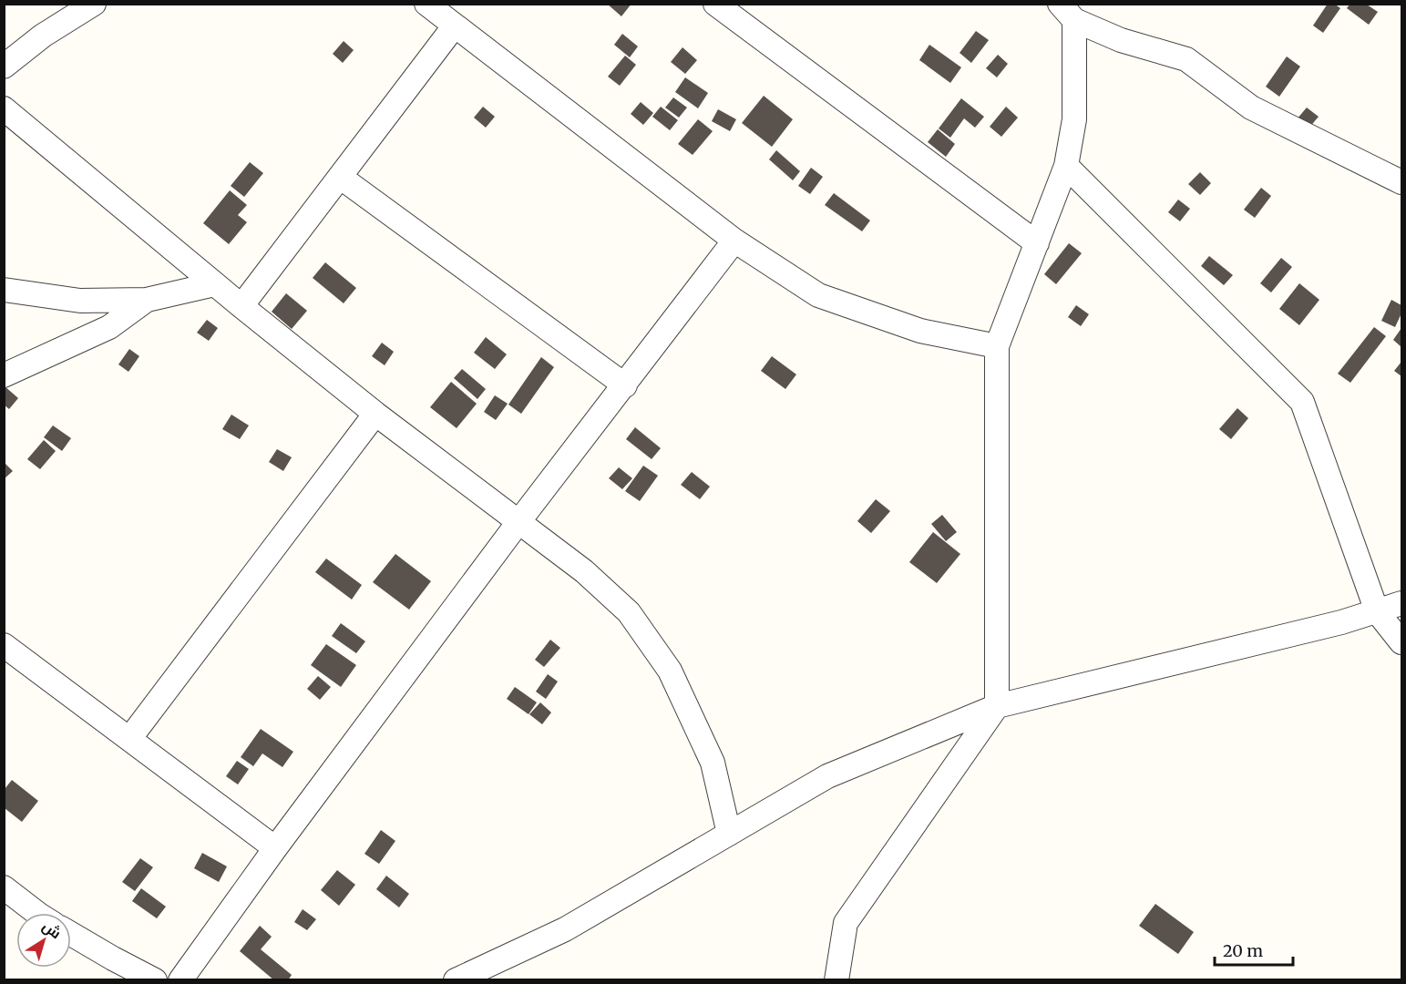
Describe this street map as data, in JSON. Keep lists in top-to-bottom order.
{
  "scale_bar": "20 m",
  "north": "top right"
}
